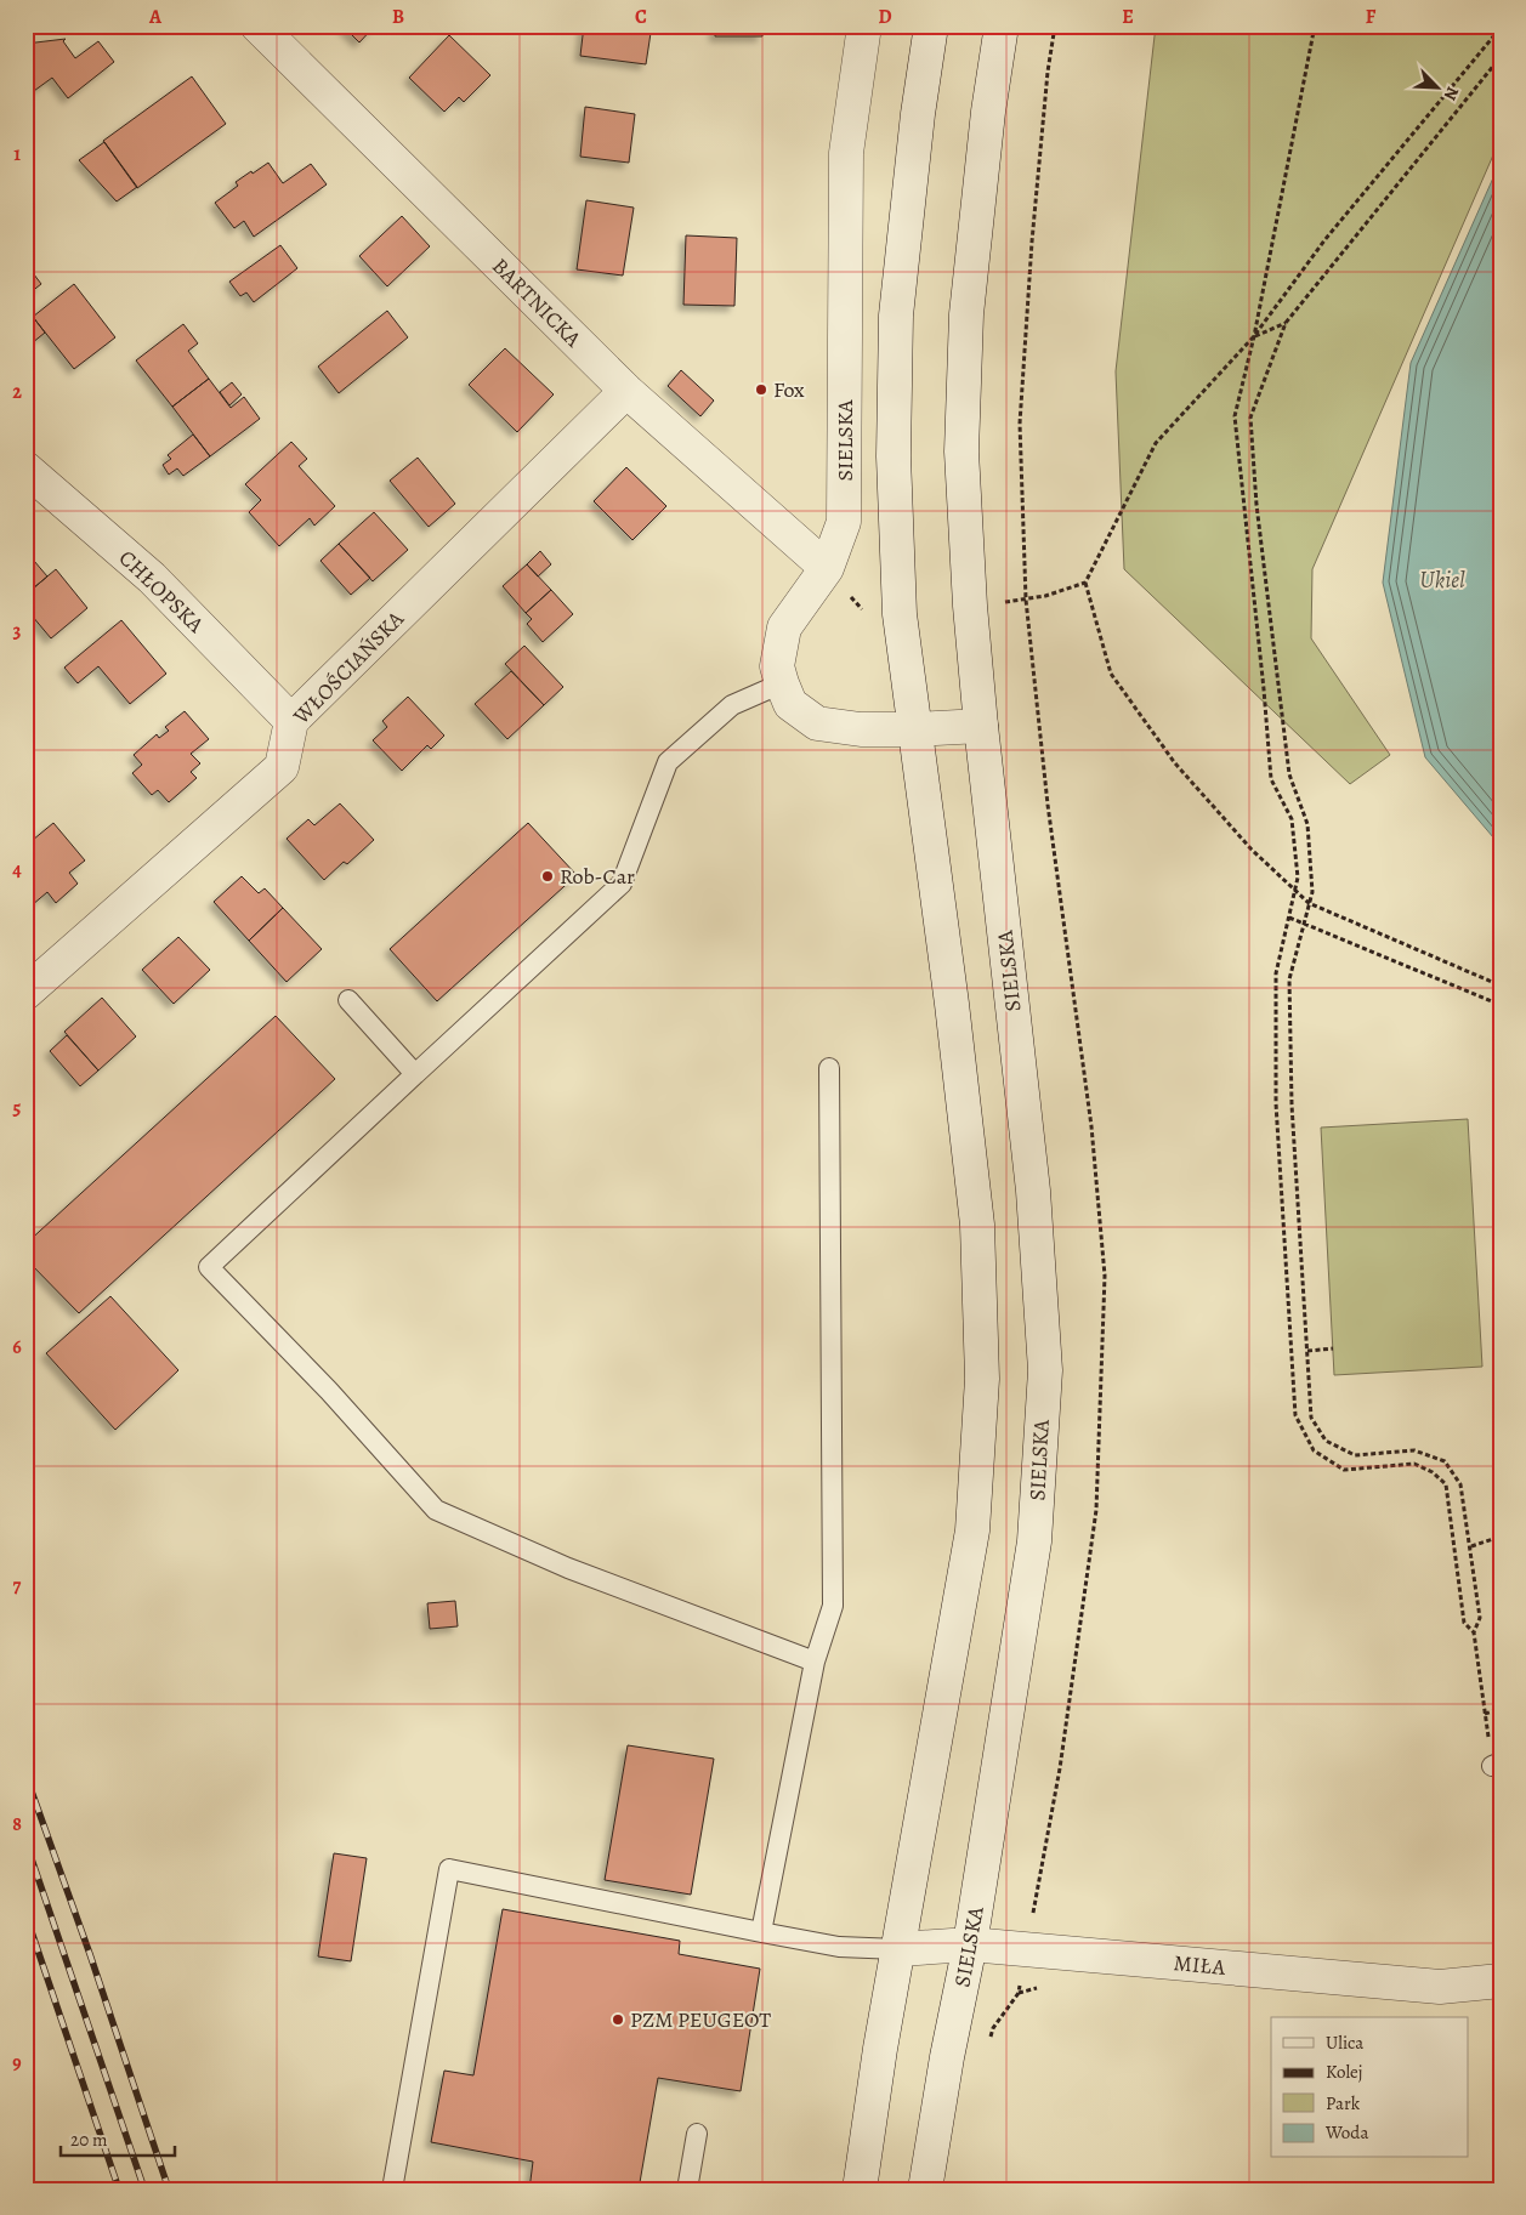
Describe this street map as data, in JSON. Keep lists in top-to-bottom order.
{
  "streets": {
    "main road": [
      "BARTNICKA",
      "SIELSKA",
      "CHŁOPSKA",
      "WŁOŚCIAŃSKA",
      "MIŁA"
    ]
  },
  "crossings": [
    ["BARTNICKA", "SIELSKA"],
    ["BARTNICKA", "WŁOŚCIAŃSKA"],
    ["SIELSKA", "MIŁA"],
    ["CHŁOPSKA", "WŁOŚCIAŃSKA"]
  ],
  "water": ["Ukiel"],
  "places": ["Fox", "Rob-Car", "PZM PEUGEOT"],
  "legend": [
    "Ulica",
    "Kolej",
    "Park",
    "Woda"
  ],
  "scale_bar": "20 m",
  "north": "bottom right",
  "grid": {
    "columns": [
      "A",
      "B",
      "C",
      "D",
      "E",
      "F"
    ],
    "rows": [
      "1",
      "2",
      "3",
      "4",
      "5",
      "6",
      "7",
      "8",
      "9"
    ]
  }
}
